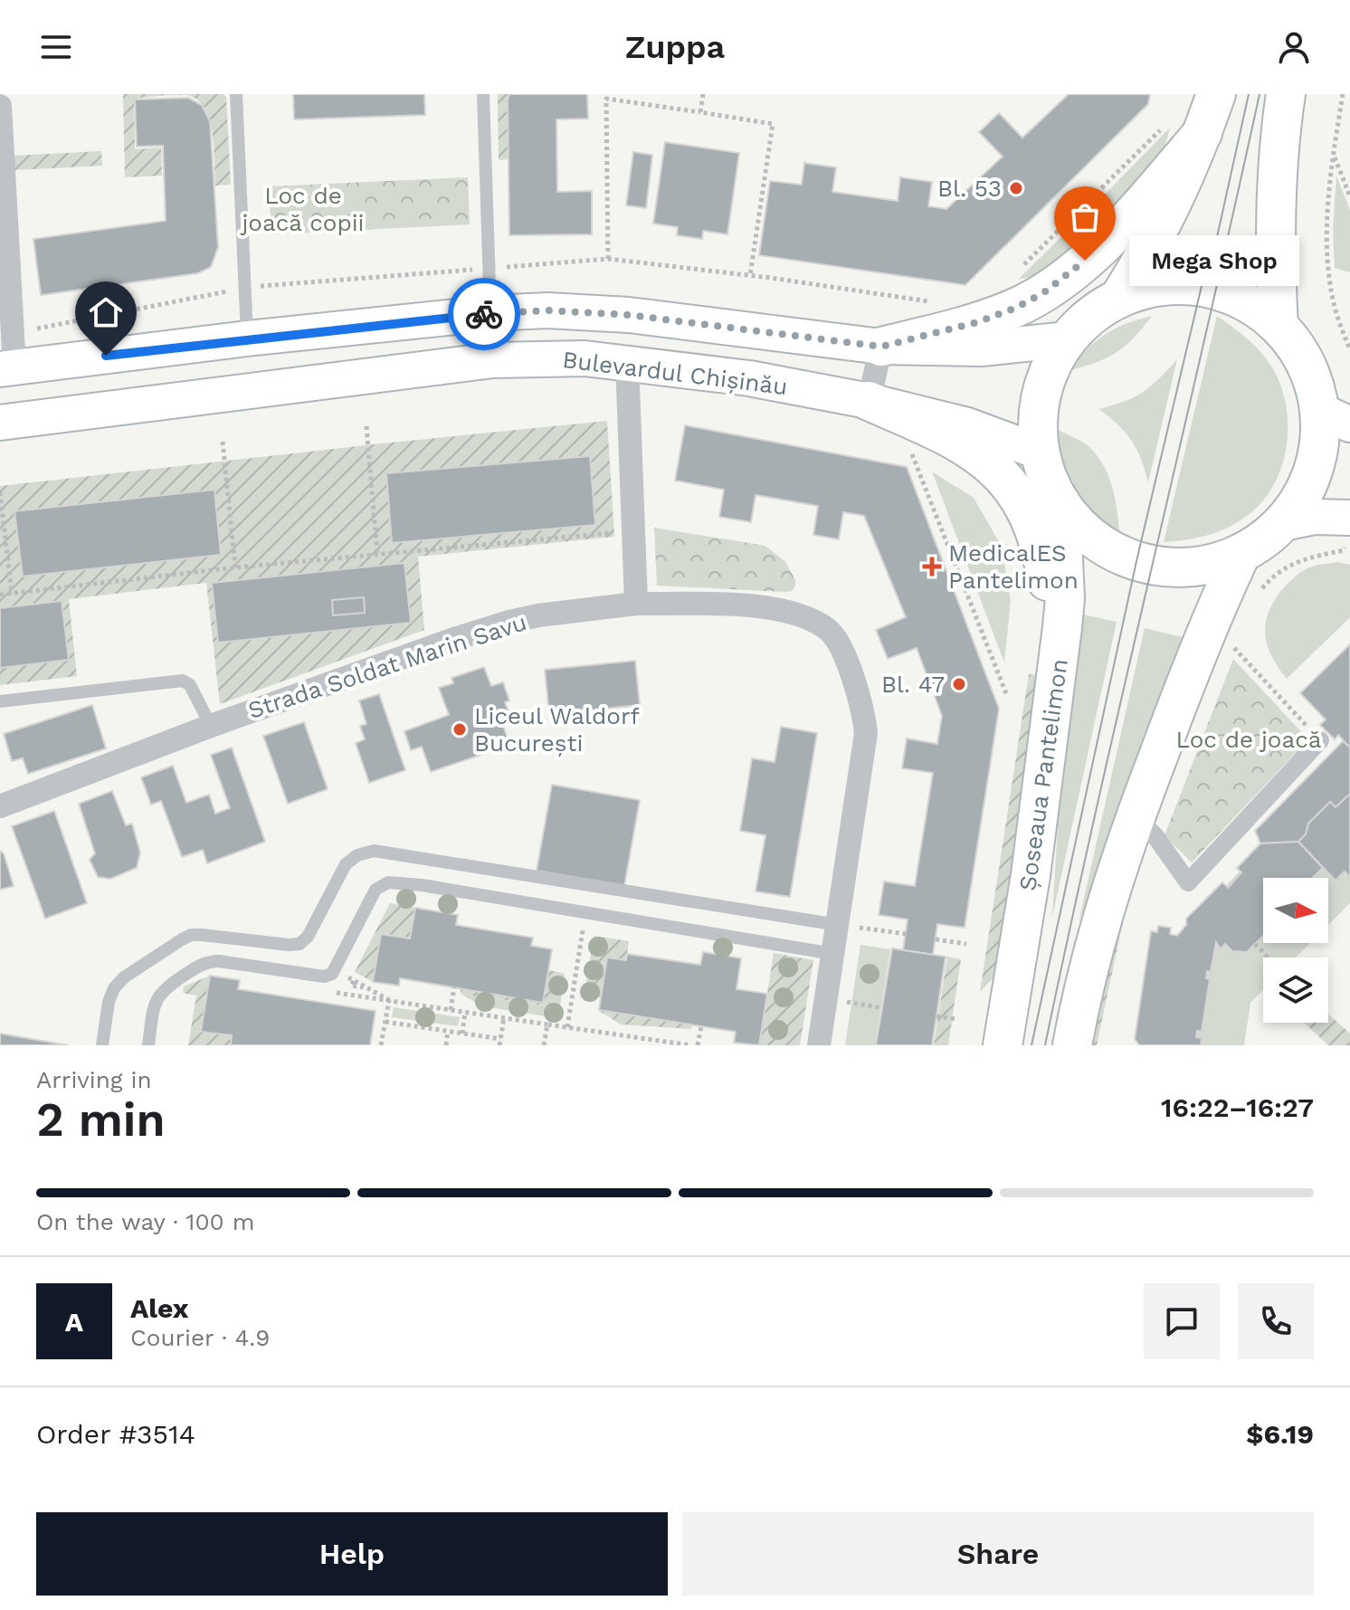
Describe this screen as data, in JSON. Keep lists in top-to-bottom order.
{
  "streets": {
    "main road": ["Bulevardul Chișinău", "Șoseaua Pantelimon"],
    "street": ["Strada Soldat Marin Savu"]
  },
  "parks": ["Loc de joacă copii", "Loc de joacă"],
  "places": {
    "other": [
      "Bl. 53",
      "Mega Shop",
      "Bl. 47",
      "Liceul Waldorf București"
    ],
    "health": ["MedicalES Pantelimon"]
  },
  "north": "right",
  "page": {
    "header": "Zuppa",
    "bubble": "Mega Shop",
    "heading": ["2 min", "Arriving in", "16:22–16:27"],
    "panel": [
      "Alex",
      "Courier · 4.9",
      "Order #3514",
      "$6.19"
    ],
    "bar": "On the way · 100 m",
    "round": "A",
    "buttons": ["Help", "Share"]
  }
}
